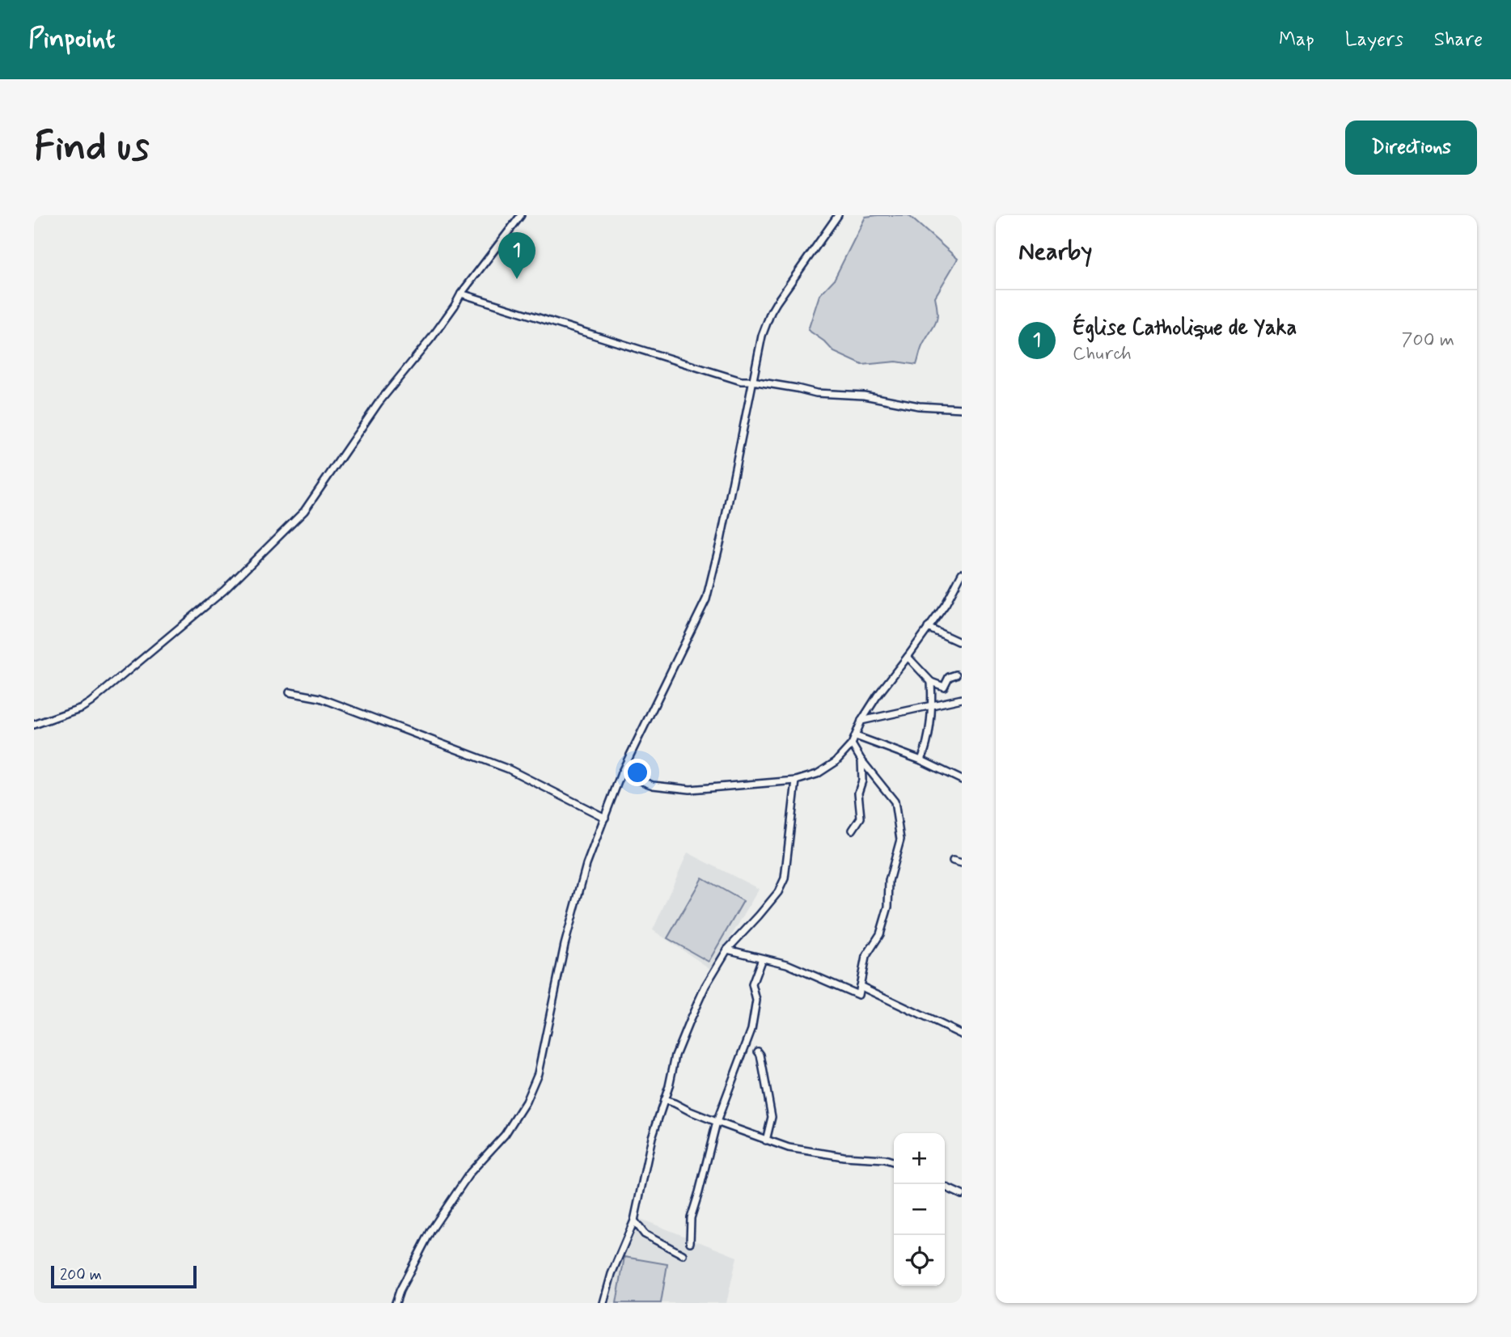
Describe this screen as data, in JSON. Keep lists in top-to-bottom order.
{
  "scale_bar": "200 m",
  "page": {
    "header": "Pinpoint",
    "nav": ["Map", "Layers", "Share"],
    "buttons": "Directions",
    "title": "Find us",
    "heading": "Nearby",
    "pins": "1",
    "list": [
      {
        "mark": "1",
        "name": "Église Catholique de Yaka",
        "note": "Church",
        "value": "700 m"
      }
    ],
    "map_buttons": ["+", "−"],
    "scale": "200 m"
  }
}
